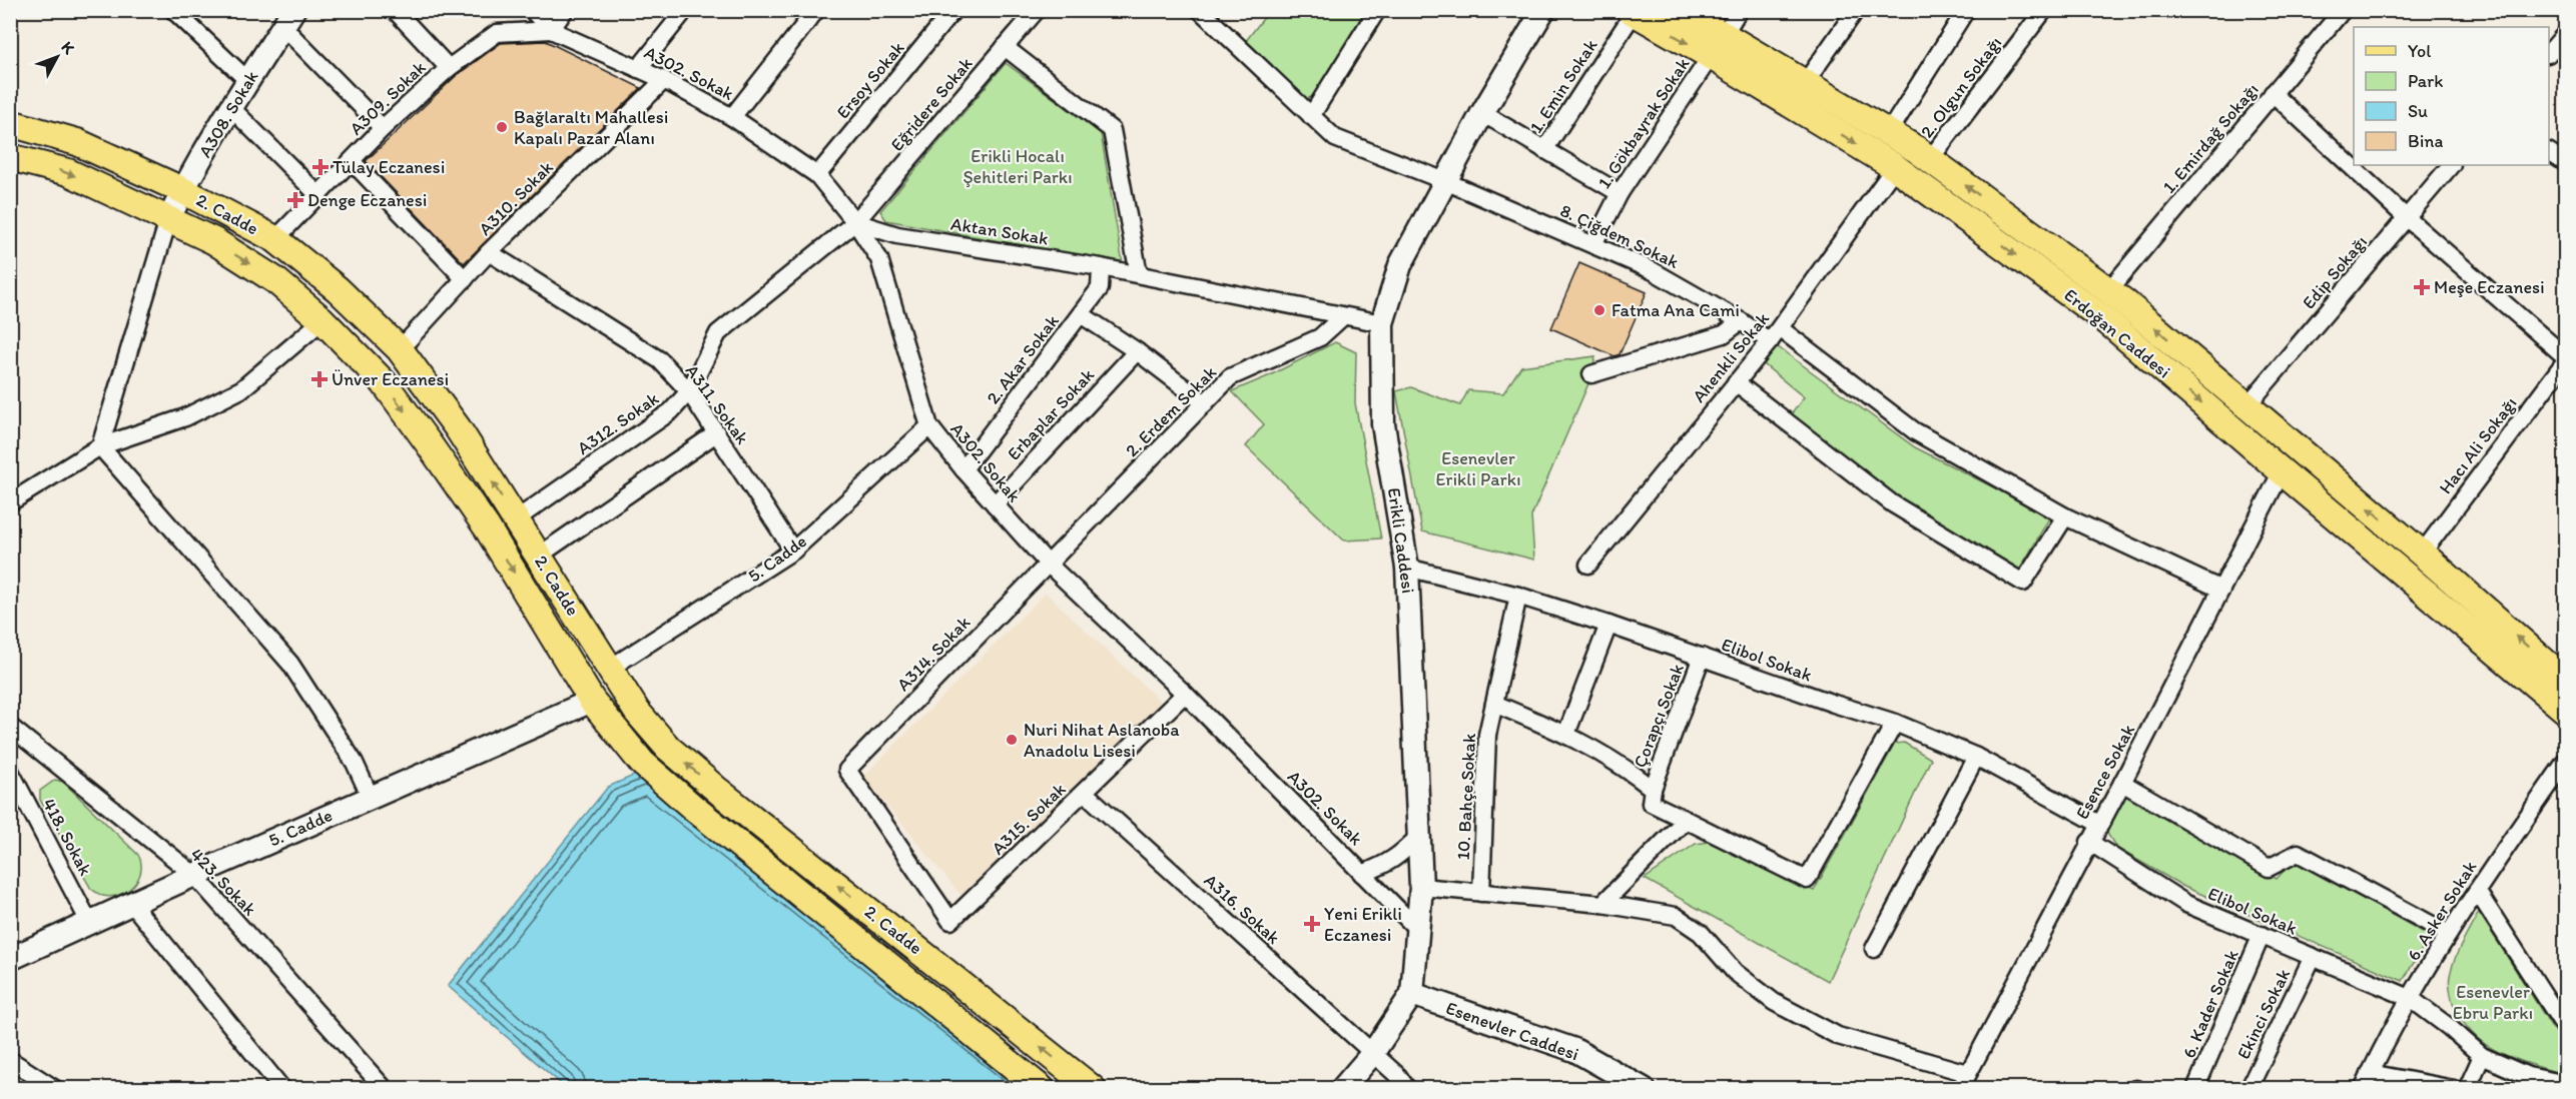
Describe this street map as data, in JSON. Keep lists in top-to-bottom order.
{
  "streets": {
    "main road": [
      "A308. Sokak",
      "2. Cadde",
      "Erdoğan Caddesi",
      "Erikli Caddesi",
      "5. Cadde",
      "Esenevler Caddesi"
    ],
    "street": [
      "A302. Sokak",
      "Ersoy Sokak",
      "1. Emin Sokak",
      "2. Olgun Sokağı",
      "A309. Sokak",
      "Eğridere Sokak",
      "1. Gökbayrak Sokak",
      "1. Emirdağ Sokağı",
      "A310. Sokak",
      "Aktan Sokak",
      "8. Çiğdem Sokak",
      "Edip Sokağı",
      "Ahenkli Sokak",
      "2. Akar Sokak",
      "A311. Sokak",
      "2. Erdem Sokak",
      "Erbaplar Sokak",
      "A312. Sokak",
      "Hacı Ali Sokağı",
      "A314. Sokak",
      "Elibol Sokak",
      "Çorapçı Sokak",
      "Esence Sokak",
      "10. Bahçe Sokak",
      "A315. Sokak",
      "418. Sokak",
      "423. Sokak",
      "A316. Sokak",
      "6. Asker Sokak",
      "6. Kader Sokak",
      "Ekinci Sokak"
    ]
  },
  "crossings": [
    ["A302. Sokak", "Ersoy Sokak"],
    ["A302. Sokak", "A309. Sokak"],
    ["A302. Sokak", "Eğridere Sokak"],
    ["A302. Sokak", "A310. Sokak"],
    ["A302. Sokak", "Aktan Sokak"],
    ["A302. Sokak", "2. Akar Sokak"],
    ["A302. Sokak", "2. Erdem Sokak"],
    ["A302. Sokak", "Erbaplar Sokak"],
    ["A302. Sokak", "A312. Sokak"],
    ["A302. Sokak", "Erikli Caddesi"],
    ["A302. Sokak", "5. Cadde"],
    ["A302. Sokak", "A314. Sokak"],
    ["A302. Sokak", "A315. Sokak"],
    ["1. Emin Sokak", "Erdoğan Caddesi"],
    ["2. Olgun Sokağı", "Erdoğan Caddesi"],
    ["A309. Sokak", "2. Cadde"],
    ["Eğridere Sokak", "Aktan Sokak"],
    ["Eğridere Sokak", "A312. Sokak"],
    ["A308. Sokak", "2. Cadde"],
    ["1. Gökbayrak Sokak", "8. Çiğdem Sokak"],
    ["1. Gökbayrak Sokak", "Erdoğan Caddesi"],
    ["1. Emirdağ Sokağı", "Erdoğan Caddesi"],
    ["A310. Sokak", "2. Cadde"],
    ["A310. Sokak", "A311. Sokak"],
    ["2. Cadde", "A312. Sokak"],
    ["2. Cadde", "5. Cadde"],
    ["Aktan Sokak", "2. Akar Sokak"],
    ["Aktan Sokak", "2. Erdem Sokak"],
    ["Aktan Sokak", "A312. Sokak"],
    ["Aktan Sokak", "Erikli Caddesi"],
    ["8. Çiğdem Sokak", "Ahenkli Sokak"],
    ["8. Çiğdem Sokak", "Erikli Caddesi"],
    ["8. Çiğdem Sokak", "Esence Sokak"],
    ["Edip Sokağı", "Erdoğan Caddesi"],
    ["Erdoğan Caddesi", "Ahenkli Sokak"],
    ["Erdoğan Caddesi", "Hacı Ali Sokağı"],
    ["Erdoğan Caddesi", "Esence Sokak"],
    ["A311. Sokak", "A312. Sokak"],
    ["A311. Sokak", "5. Cadde"],
    ["2. Erdem Sokak", "A314. Sokak"],
    ["Erikli Caddesi", "Elibol Sokak"],
    ["Erikli Caddesi", "A316. Sokak"],
    ["Erikli Caddesi", "Esenevler Caddesi"],
    ["5. Cadde", "418. Sokak"],
    ["5. Cadde", "423. Sokak"],
    ["A314. Sokak", "A315. Sokak"],
    ["Elibol Sokak", "Çorapçı Sokak"],
    ["Elibol Sokak", "Esence Sokak"],
    ["Elibol Sokak", "10. Bahçe Sokak"],
    ["Elibol Sokak", "6. Asker Sokak"],
    ["Elibol Sokak", "6. Kader Sokak"],
    ["Elibol Sokak", "Ekinci Sokak"],
    ["A315. Sokak", "A316. Sokak"]
  ],
  "parks": ["Erikli Hocalı Şehitleri Parkı", "Esenevler Erikli Parkı", "Esenevler Ebru Parkı"],
  "places": {
    "other": ["Bağlaraltı Mahallesi Kapalı Pazar Alanı", "Fatma Ana Cami", "Nuri Nihat Aslanoba Anadolu Lisesi"],
    "health": [
      "Tülay Eczanesi",
      "Denge Eczanesi",
      "Meşe Eczanesi",
      "Ünver Eczanesi",
      "Yeni Erikli Eczanesi"
    ]
  },
  "legend": [
    "Yol",
    "Park",
    "Su",
    "Bina"
  ],
  "north": "top right"
}
